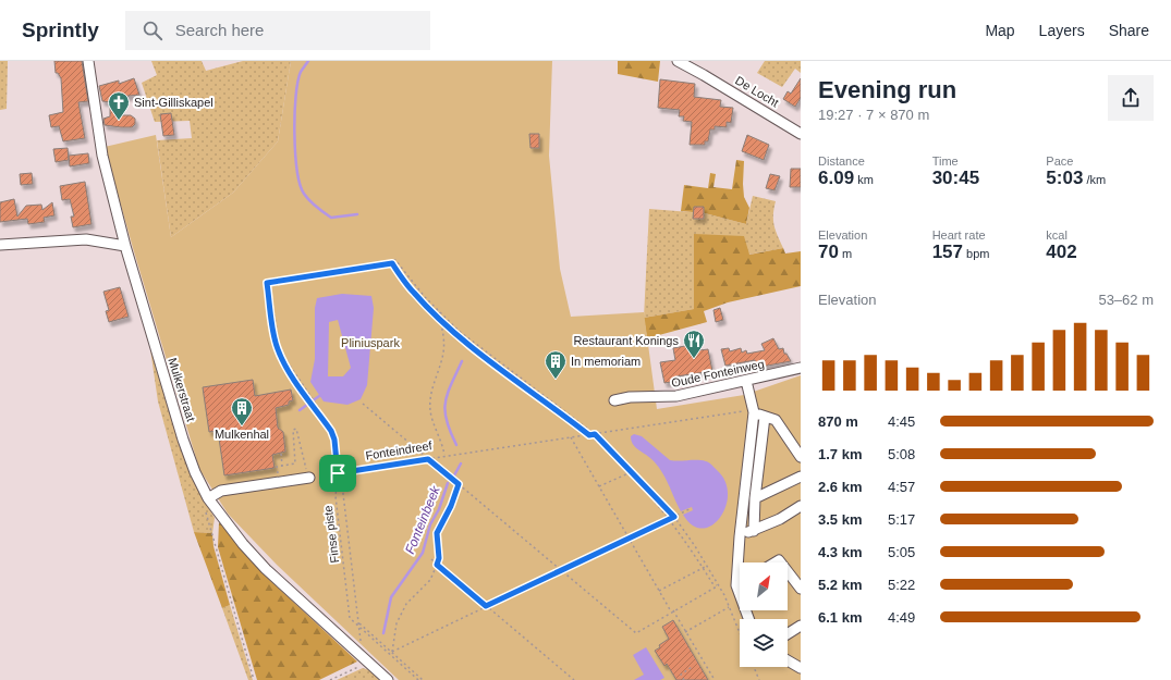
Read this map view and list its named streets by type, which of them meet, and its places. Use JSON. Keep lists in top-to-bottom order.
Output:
{
  "streets": {
    "street": ["De Locht", "Oude Fonteinweg", "Mulkerstraat"],
    "path": ["Fonteindreef", "Finse piste"]
  },
  "crossings": [
    ["Fonteindreef", "Finse piste"]
  ],
  "water": ["Fonteinbeek"],
  "parks": ["Pliniuspark"],
  "places": {
    "church": ["Sint-Gilliskapel"],
    "restaurant": ["Restaurant Konings"],
    "building": ["In memoriam", "Mulkenhal"]
  },
  "north": "top right",
  "page": {
    "header": "Sprintly",
    "search": "Search here",
    "nav": ["Map", "Layers", "Share"],
    "heading": ["Evening run", "19:27 · 7 × 870 m"],
    "stats": [
      ["Distance", "6.09 km"],
      ["Time", "30:45"],
      ["Pace", "5:03 /km"],
      ["Elevation", "70 m"],
      ["Heart rate", "157 bpm"],
      ["kcal", "402"]
    ],
    "chart": ["Elevation", "53–62 m"],
    "list": [
      {
        "name": "870 m",
        "note": "4:45"
      },
      {
        "name": "1.7 km",
        "note": "5:08"
      },
      {
        "name": "2.6 km",
        "note": "4:57"
      },
      {
        "name": "3.5 km",
        "note": "5:17"
      },
      {
        "name": "4.3 km",
        "note": "5:05"
      },
      {
        "name": "5.2 km",
        "note": "5:22"
      },
      {
        "name": "6.1 km",
        "note": "4:49"
      }
    ]
  }
}
